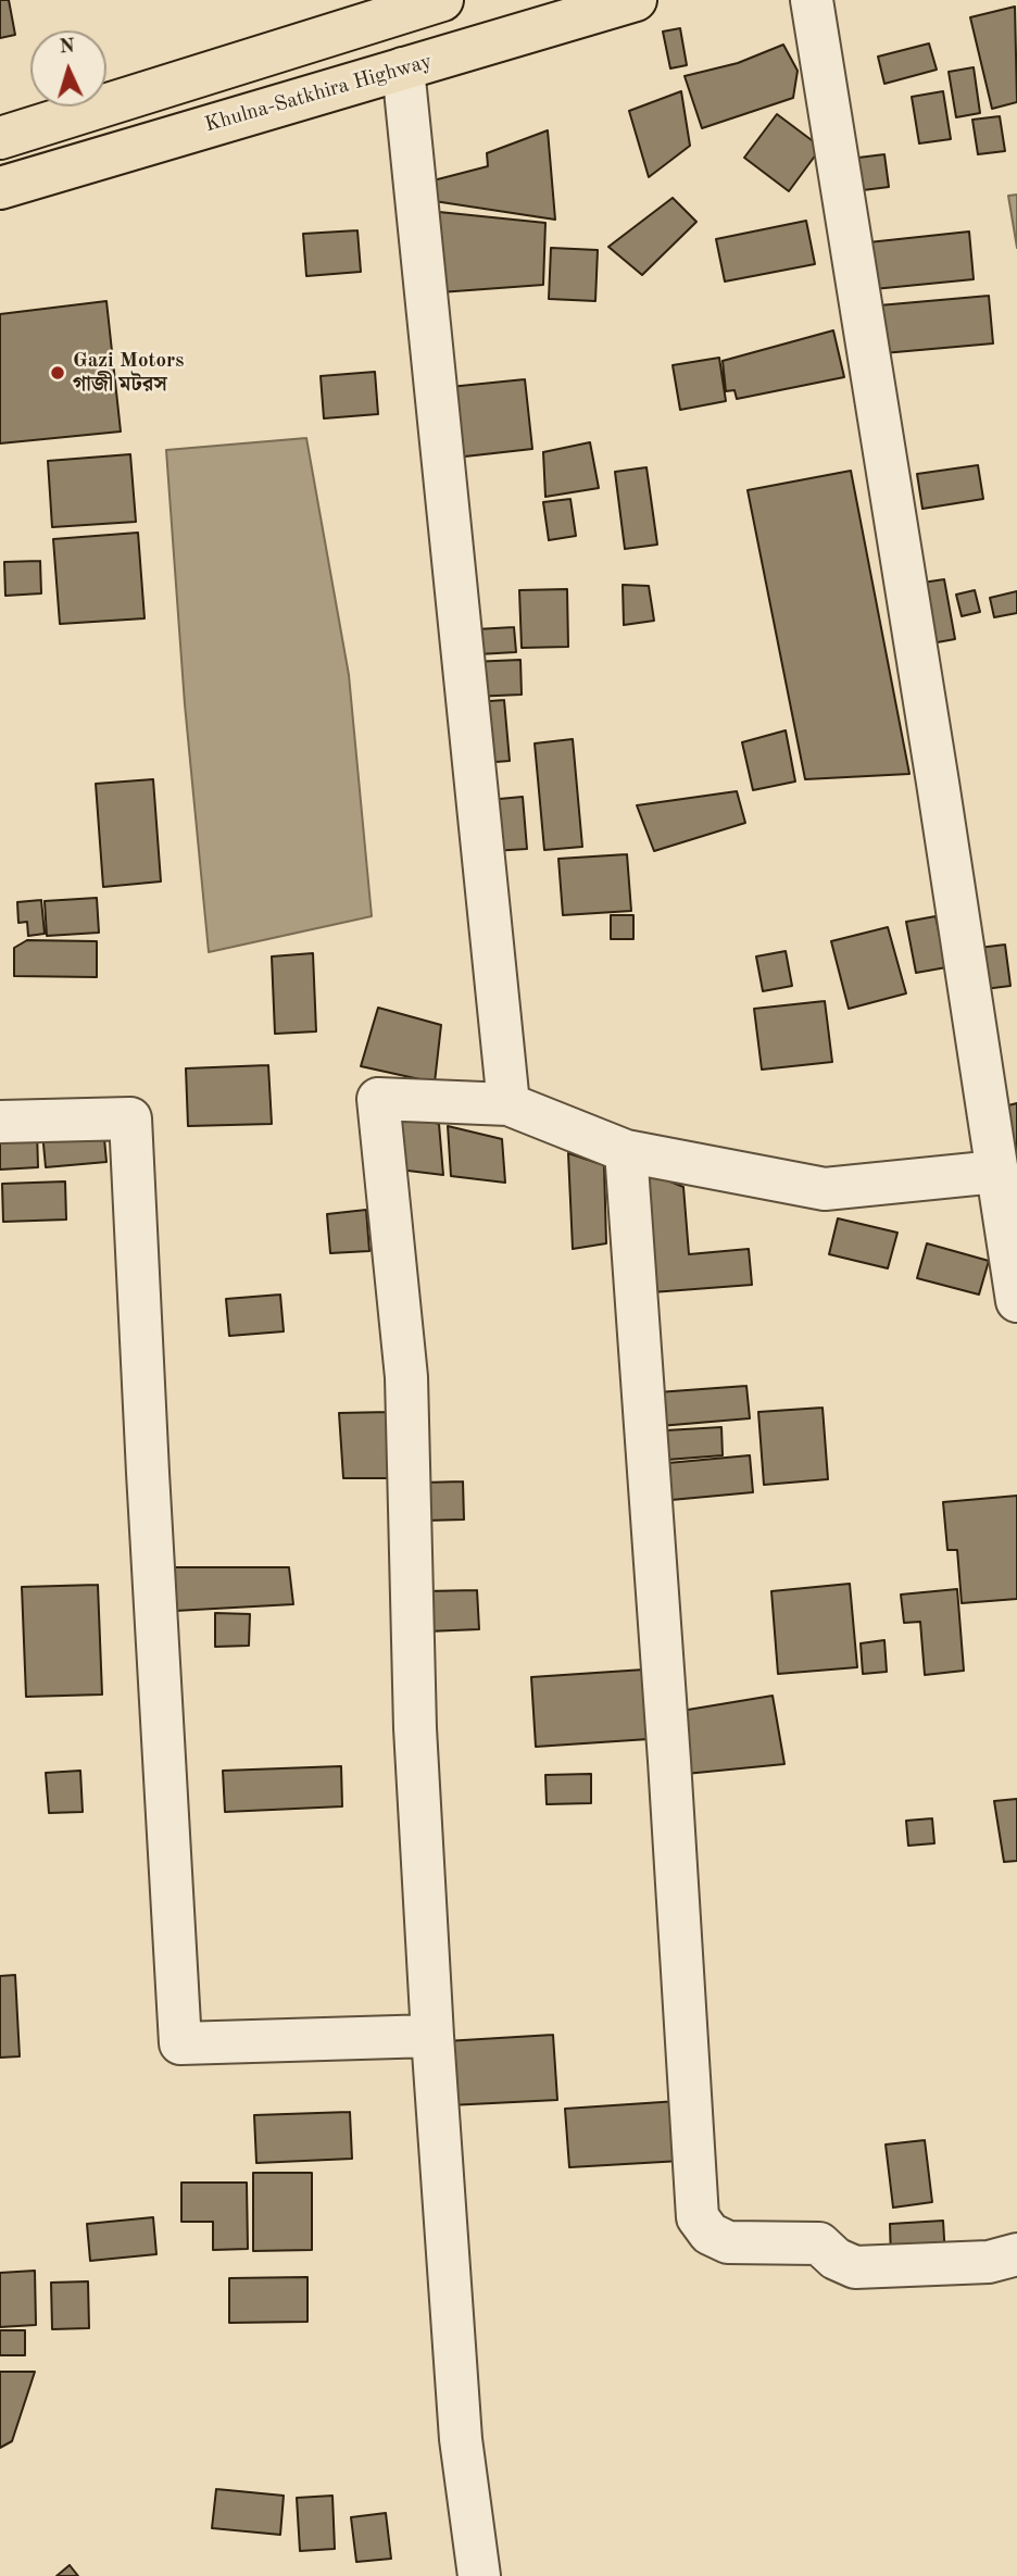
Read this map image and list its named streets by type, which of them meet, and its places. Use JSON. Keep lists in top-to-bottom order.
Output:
{
  "streets": {
    "highway": ["Khulna-Satkhira Highway"]
  },
  "places": ["Gazi Motors গাজী মটরস"],
  "north": "top"
}
